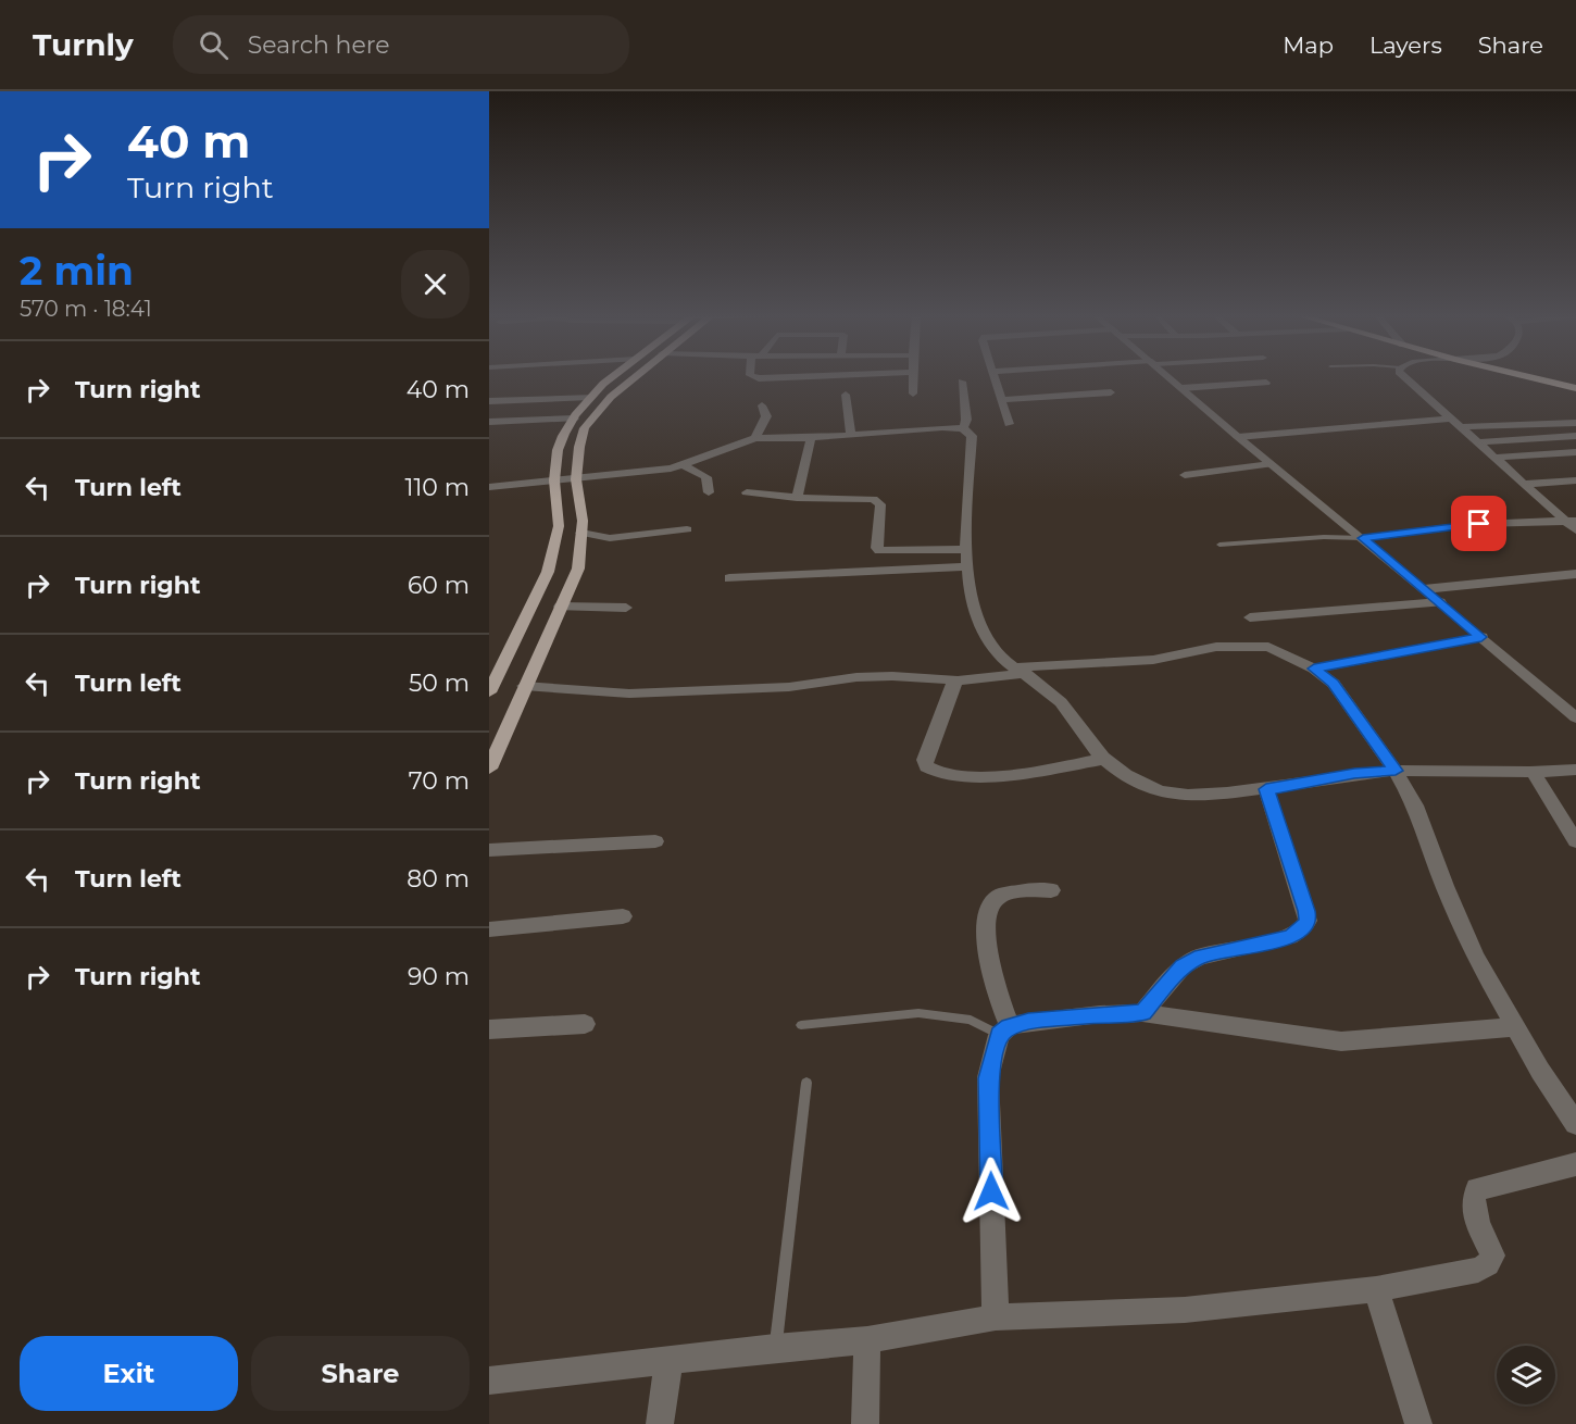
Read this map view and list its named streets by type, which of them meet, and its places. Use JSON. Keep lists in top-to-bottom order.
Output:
{
  "page": {
    "header": "Turnly",
    "search": "Search here",
    "nav": ["Map", "Layers", "Share"],
    "turn": ["40 m", "Turn right"],
    "heading": ["2 min", "570 m · 18:41"],
    "list": [
      {
        "name": "Turn right",
        "value": "40 m"
      },
      {
        "name": "Turn left",
        "value": "110 m"
      },
      {
        "name": "Turn right",
        "value": "60 m"
      },
      {
        "name": "Turn left",
        "value": "50 m"
      },
      {
        "name": "Turn right",
        "value": "70 m"
      },
      {
        "name": "Turn left",
        "value": "80 m"
      },
      {
        "name": "Turn right",
        "value": "90 m"
      }
    ],
    "buttons": ["Exit", "Share"]
  }
}
